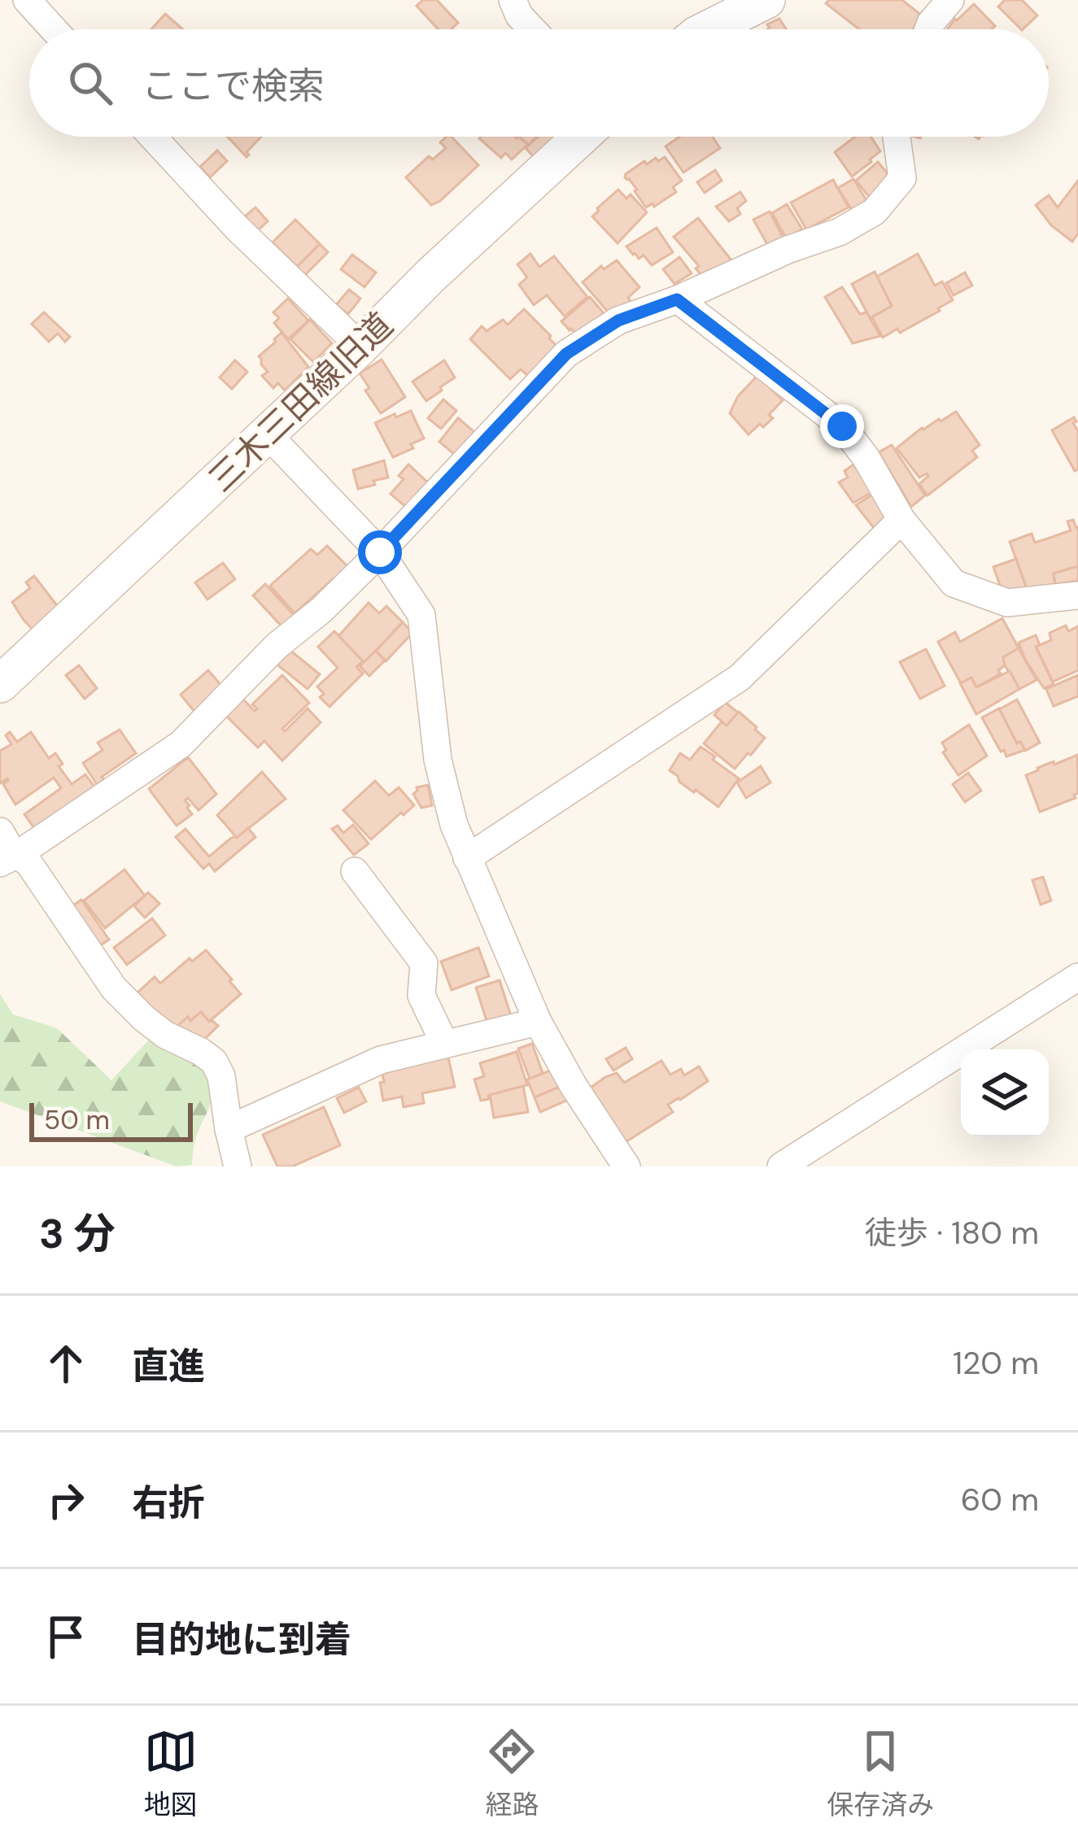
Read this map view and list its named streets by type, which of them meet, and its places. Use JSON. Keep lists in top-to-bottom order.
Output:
{
  "streets": {
    "street": ["三木三田線旧道"]
  },
  "scale_bar": "50 m",
  "page": {
    "search": "ここで検索",
    "scale": "50 m",
    "heading": ["3 分", "徒歩 · 180 m"],
    "list": [
      ["直進", "120 m"],
      ["右折", "60 m"],
      "目的地に到着"
    ],
    "nav": ["地図", "経路", "保存済み"]
  }
}
